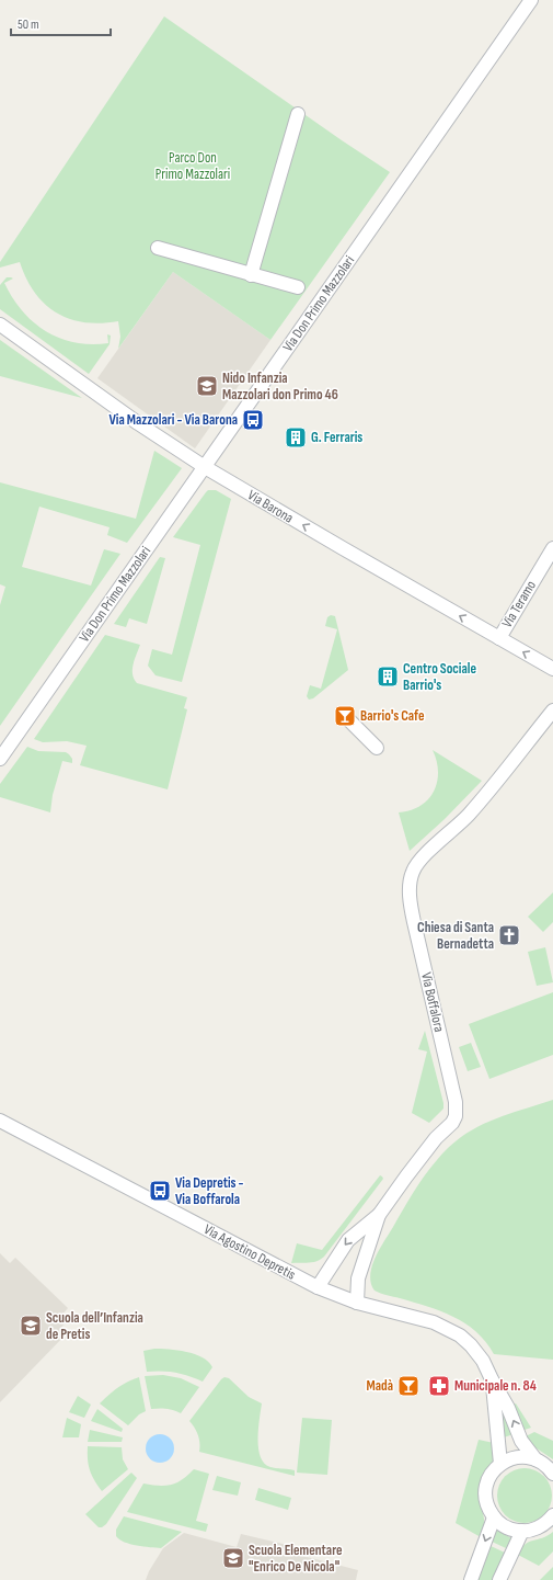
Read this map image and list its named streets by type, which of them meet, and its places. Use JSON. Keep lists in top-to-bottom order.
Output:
{
  "streets": {
    "street": [
      "Via Don Primo Mazzolari",
      "Via Barona",
      "Via Teramo",
      "Via Boffalora",
      "Via Agostino Depretis"
    ]
  },
  "crossings": [
    ["Via Don Primo Mazzolari", "Via Barona"],
    ["Via Barona", "Via Teramo"],
    ["Via Boffalora", "Via Agostino Depretis"]
  ],
  "one_way": ["Via Barona"],
  "parks": ["Parco Don Primo Mazzolari"],
  "places": {
    "school or university": ["Nido Infanzia Mazzolari don Primo 46", "Scuola dell’Infanzia de Pretis", "Scuola Elementare \"Enrico De Nicola\""],
    "bus stop": ["Via Mazzolari - Via Barona", "Via Depretis - Via Boffarola"],
    "building": ["G. Ferraris", "Centro Sociale Barrio's"],
    "bar": ["Barrio's Cafe", "Madà"],
    "church": ["Chiesa di Santa Bernadetta"],
    "pharmacy": ["Municipale n. 84"]
  },
  "scale_bar": "50 m"
}
